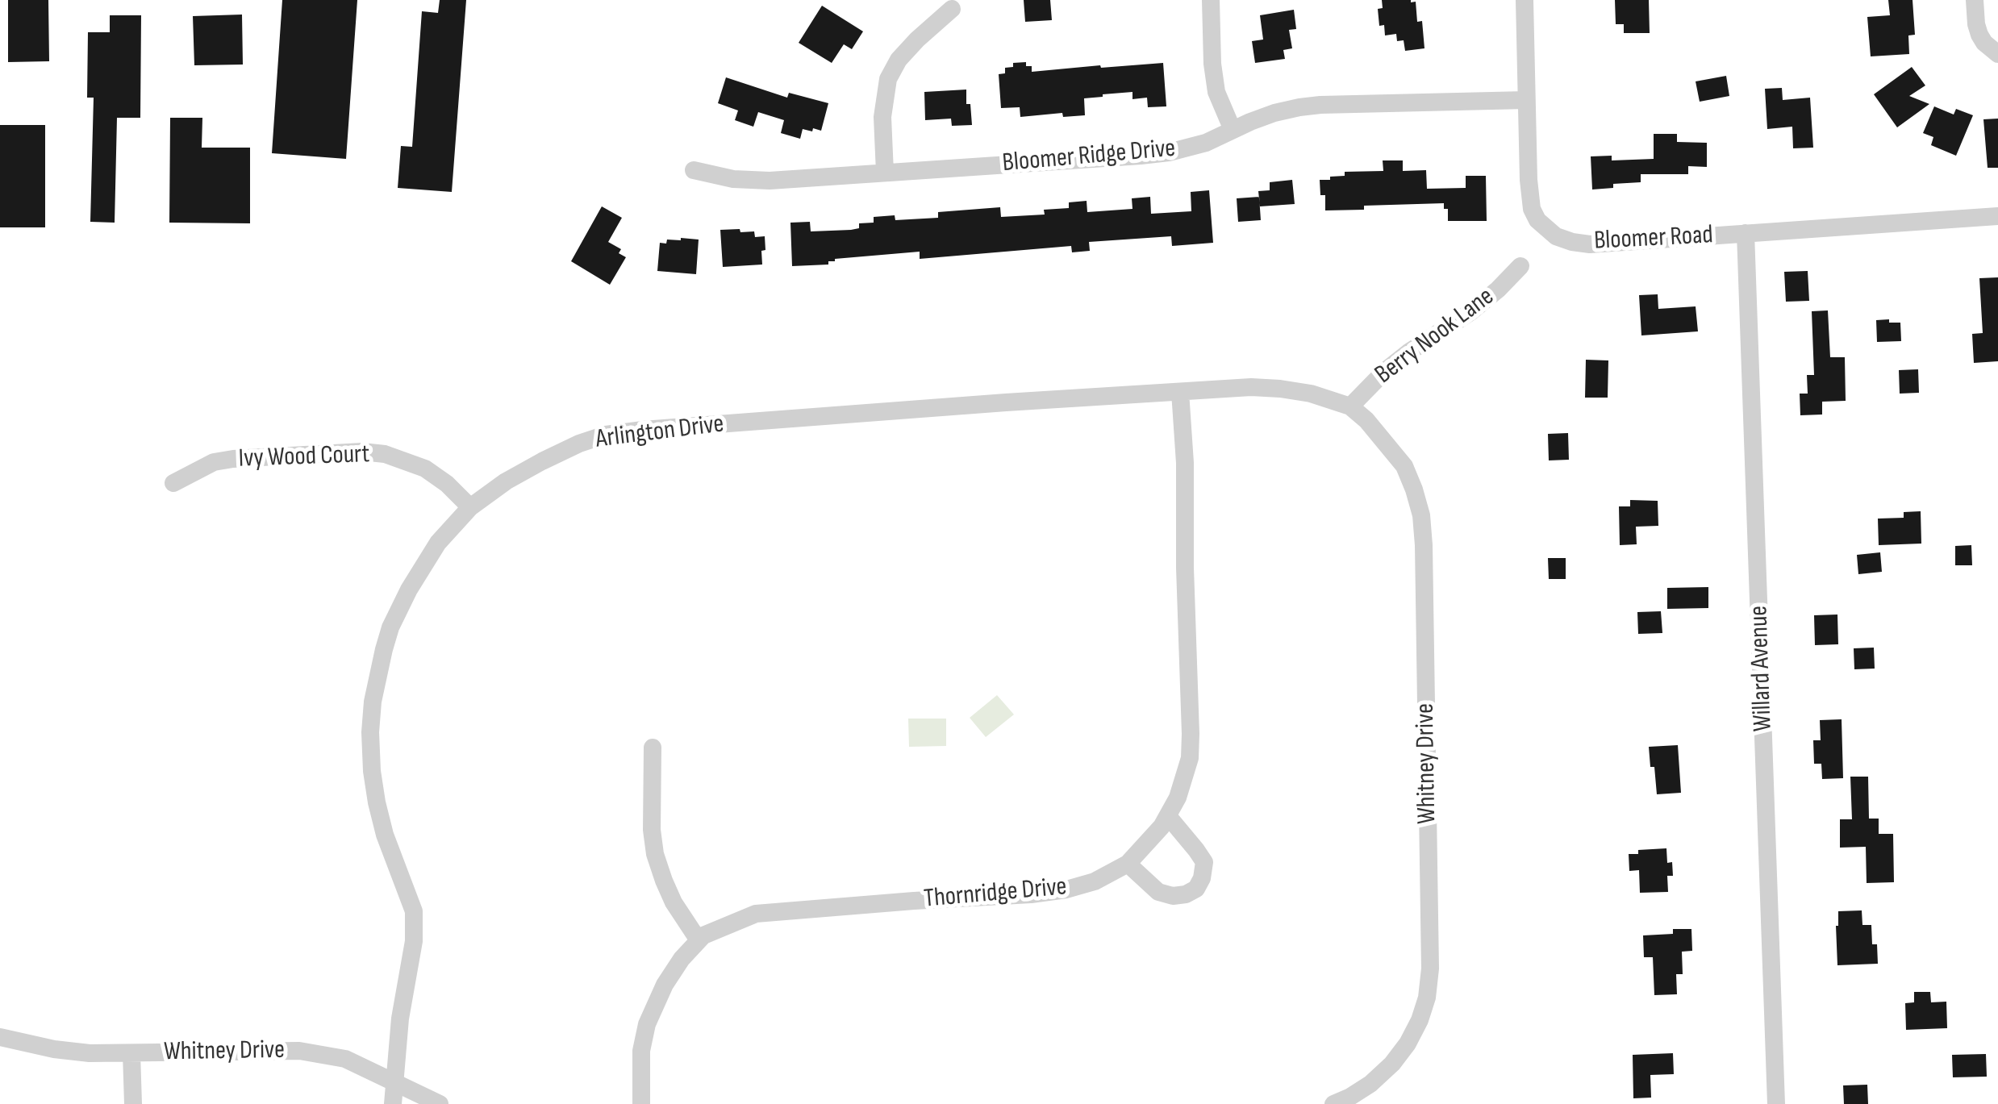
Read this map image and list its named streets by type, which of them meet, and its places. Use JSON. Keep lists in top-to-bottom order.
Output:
{
  "streets": {
    "street": [
      "Bloomer Ridge Drive",
      "Bloomer Road",
      "Berry Nook Lane",
      "Arlington Drive",
      "Ivy Wood Court",
      "Willard Avenue",
      "Whitney Drive",
      "Thornridge Drive"
    ]
  },
  "crossings": [
    ["Bloomer Ridge Drive", "Bloomer Road"],
    ["Bloomer Road", "Willard Avenue"],
    ["Berry Nook Lane", "Arlington Drive"],
    ["Berry Nook Lane", "Whitney Drive"],
    ["Arlington Drive", "Ivy Wood Court"],
    ["Arlington Drive", "Whitney Drive"],
    ["Arlington Drive", "Thornridge Drive"]
  ]
}
